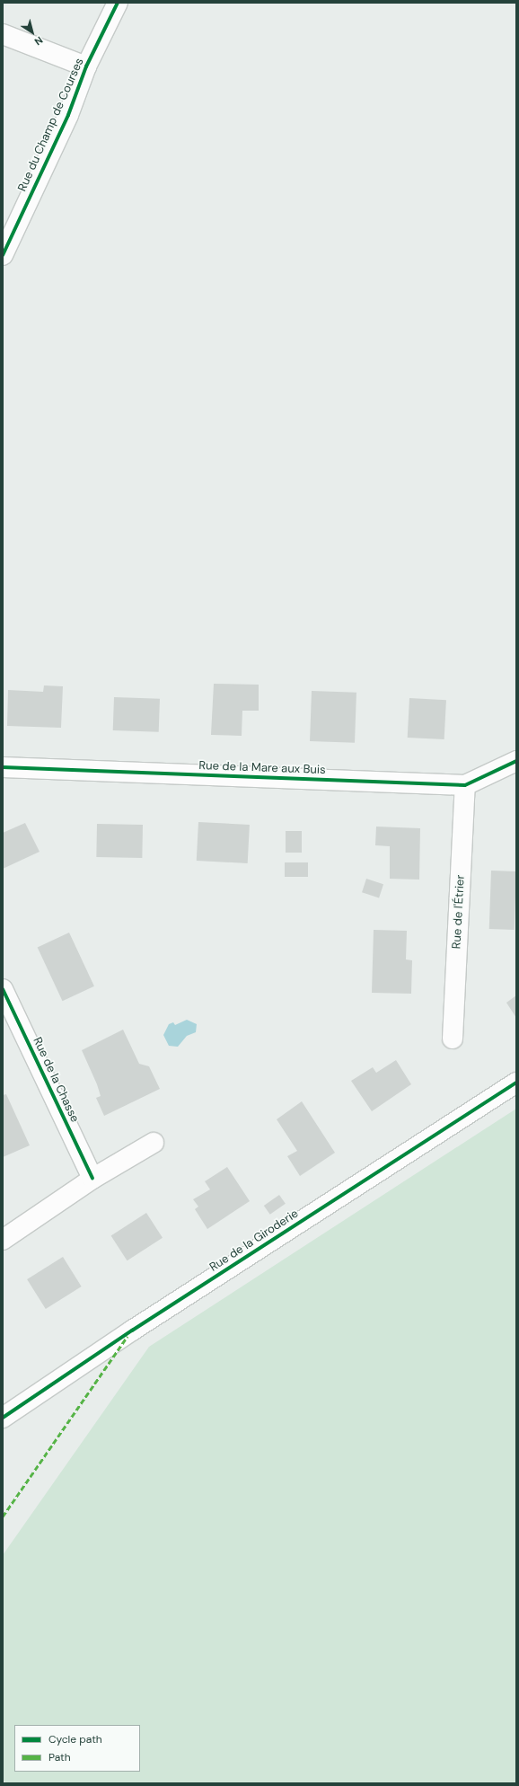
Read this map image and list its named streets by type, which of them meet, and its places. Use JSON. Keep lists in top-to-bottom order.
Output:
{
  "streets": {
    "street": [
      "Rue du Champ de Courses",
      "Rue de la Mare aux Buis",
      "Rue de l'Étrier",
      "Rue de la Chasse",
      "Rue de la Giroderie"
    ]
  },
  "crossings": [
    ["Rue de la Mare aux Buis", "Rue de l'Étrier"]
  ],
  "legend": ["Cycle path", "Path"],
  "north": "bottom right"
}
